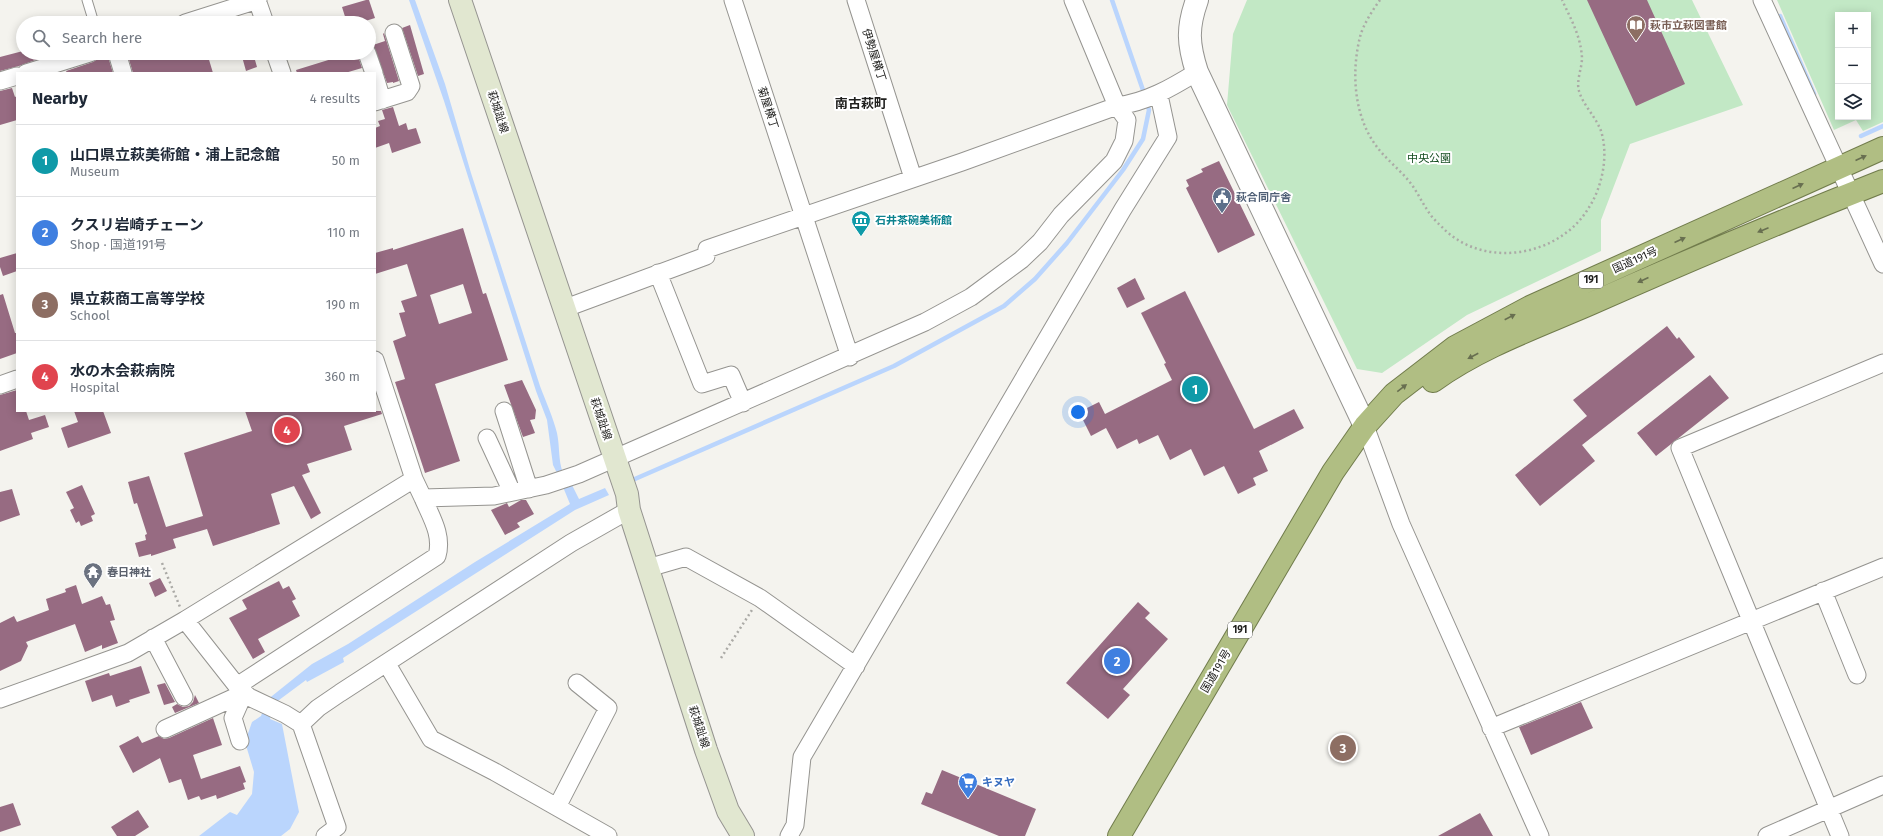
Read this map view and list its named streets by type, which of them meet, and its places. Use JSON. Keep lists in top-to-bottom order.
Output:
{
  "streets": {
    "highway": ["国道191号", "191"],
    "main road": ["萩城趾線"],
    "street": ["伊勢屋横丁", "菊屋横丁"]
  },
  "districts": ["南古萩町"],
  "parks": ["中央公園"],
  "places": {
    "library": ["萩市立萩図書館"],
    "public building": ["萩合同庁舎"],
    "museum": ["石井茶碗美術館"],
    "temple": ["春日神社"],
    "supermarket": ["キヌヤ"]
  },
  "page": {
    "map_buttons": ["+", "−"],
    "search": "Search here",
    "heading": ["Nearby", "4 results"],
    "list": [
      {
        "mark": "1",
        "name": "山口県立萩美術館・浦上記念館",
        "note": "Museum",
        "value": "50 m"
      },
      {
        "mark": "2",
        "name": "クスリ岩崎チェーン",
        "note": "Shop · 国道191号",
        "value": "110 m"
      },
      {
        "mark": "3",
        "name": "県立萩商工高等学校",
        "note": "School",
        "value": "190 m"
      },
      {
        "mark": "4",
        "name": "水の木会萩病院",
        "note": "Hospital",
        "value": "360 m"
      }
    ],
    "pins": [
      "1",
      "4",
      "2",
      "3"
    ]
  }
}
